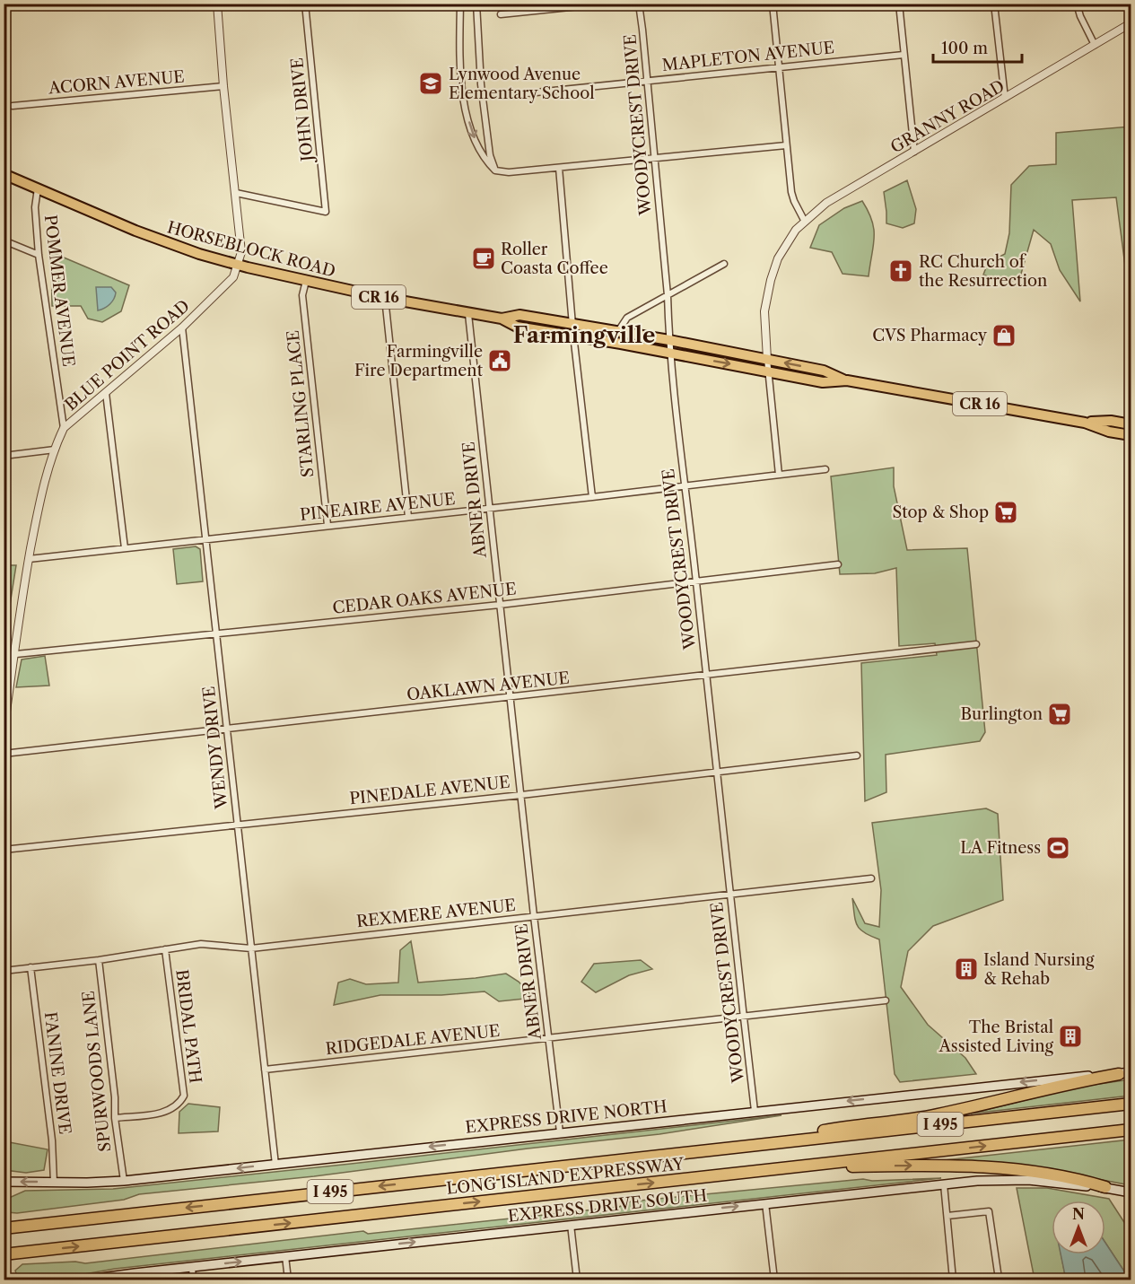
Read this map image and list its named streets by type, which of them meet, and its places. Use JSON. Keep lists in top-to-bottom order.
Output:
{
  "streets": {
    "highway": ["I 495", "LONG ISLAND EXPRESSWAY"],
    "main road": [
      "HORSEBLOCK ROAD",
      "CR 16",
      "EXPRESS DRIVE NORTH",
      "EXPRESS DRIVE SOUTH"
    ],
    "street": [
      "MAPLETON AVENUE",
      "ACORN AVENUE",
      "JOHN DRIVE",
      "GRANNY ROAD",
      "WOODYCREST DRIVE",
      "POMMER AVENUE",
      "BLUE POINT ROAD",
      "STARLING PLACE",
      "ABNER DRIVE",
      "PINEAIRE AVENUE",
      "CEDAR OAKS AVENUE",
      "OAKLAWN AVENUE",
      "WENDY DRIVE",
      "PINEDALE AVENUE",
      "REXMERE AVENUE",
      "BRIDAL PATH",
      "RIDGEDALE AVENUE",
      "SPURWOODS LANE",
      "FANINE DRIVE"
    ]
  },
  "crossings": [
    ["MAPLETON AVENUE", "WOODYCREST DRIVE"],
    ["ACORN AVENUE", "BLUE POINT ROAD"],
    ["JOHN DRIVE", "BLUE POINT ROAD"],
    ["GRANNY ROAD", "HORSEBLOCK ROAD"],
    ["WOODYCREST DRIVE", "HORSEBLOCK ROAD"],
    ["WOODYCREST DRIVE", "PINEAIRE AVENUE"],
    ["WOODYCREST DRIVE", "CEDAR OAKS AVENUE"],
    ["WOODYCREST DRIVE", "OAKLAWN AVENUE"],
    ["WOODYCREST DRIVE", "PINEDALE AVENUE"],
    ["WOODYCREST DRIVE", "REXMERE AVENUE"],
    ["WOODYCREST DRIVE", "RIDGEDALE AVENUE"],
    ["WOODYCREST DRIVE", "EXPRESS DRIVE NORTH"],
    ["HORSEBLOCK ROAD", "POMMER AVENUE"],
    ["HORSEBLOCK ROAD", "BLUE POINT ROAD"],
    ["HORSEBLOCK ROAD", "STARLING PLACE"],
    ["HORSEBLOCK ROAD", "ABNER DRIVE"],
    ["POMMER AVENUE", "BLUE POINT ROAD"],
    ["BLUE POINT ROAD", "PINEAIRE AVENUE"],
    ["BLUE POINT ROAD", "CEDAR OAKS AVENUE"],
    ["BLUE POINT ROAD", "WENDY DRIVE"],
    ["STARLING PLACE", "PINEAIRE AVENUE"],
    ["ABNER DRIVE", "PINEAIRE AVENUE"],
    ["ABNER DRIVE", "CEDAR OAKS AVENUE"],
    ["ABNER DRIVE", "OAKLAWN AVENUE"],
    ["ABNER DRIVE", "PINEDALE AVENUE"],
    ["ABNER DRIVE", "REXMERE AVENUE"],
    ["ABNER DRIVE", "RIDGEDALE AVENUE"],
    ["ABNER DRIVE", "EXPRESS DRIVE NORTH"],
    ["PINEAIRE AVENUE", "WENDY DRIVE"],
    ["CEDAR OAKS AVENUE", "WENDY DRIVE"],
    ["OAKLAWN AVENUE", "WENDY DRIVE"],
    ["WENDY DRIVE", "PINEDALE AVENUE"],
    ["WENDY DRIVE", "REXMERE AVENUE"],
    ["WENDY DRIVE", "RIDGEDALE AVENUE"],
    ["WENDY DRIVE", "EXPRESS DRIVE NORTH"],
    ["REXMERE AVENUE", "BRIDAL PATH"],
    ["REXMERE AVENUE", "SPURWOODS LANE"],
    ["REXMERE AVENUE", "FANINE DRIVE"],
    ["BRIDAL PATH", "SPURWOODS LANE"],
    ["SPURWOODS LANE", "EXPRESS DRIVE NORTH"],
    ["FANINE DRIVE", "EXPRESS DRIVE NORTH"]
  ],
  "one_way": ["EXPRESS DRIVE NORTH", "EXPRESS DRIVE SOUTH"],
  "districts": ["Farmingville"],
  "places": {
    "school or university": ["Lynwood Avenue Elementary School"],
    "cafe": ["Roller Coasta Coffee"],
    "church": ["RC Church of the Resurrection"],
    "shop": ["CVS Pharmacy"],
    "public building": ["Farmingville Fire Department"],
    "supermarket": ["Stop & Shop", "Burlington"],
    "sports": ["LA Fitness"],
    "building": ["Island Nursing & Rehab", "The Bristal Assisted Living"]
  },
  "scale_bar": "100 m",
  "north": "top"
}
